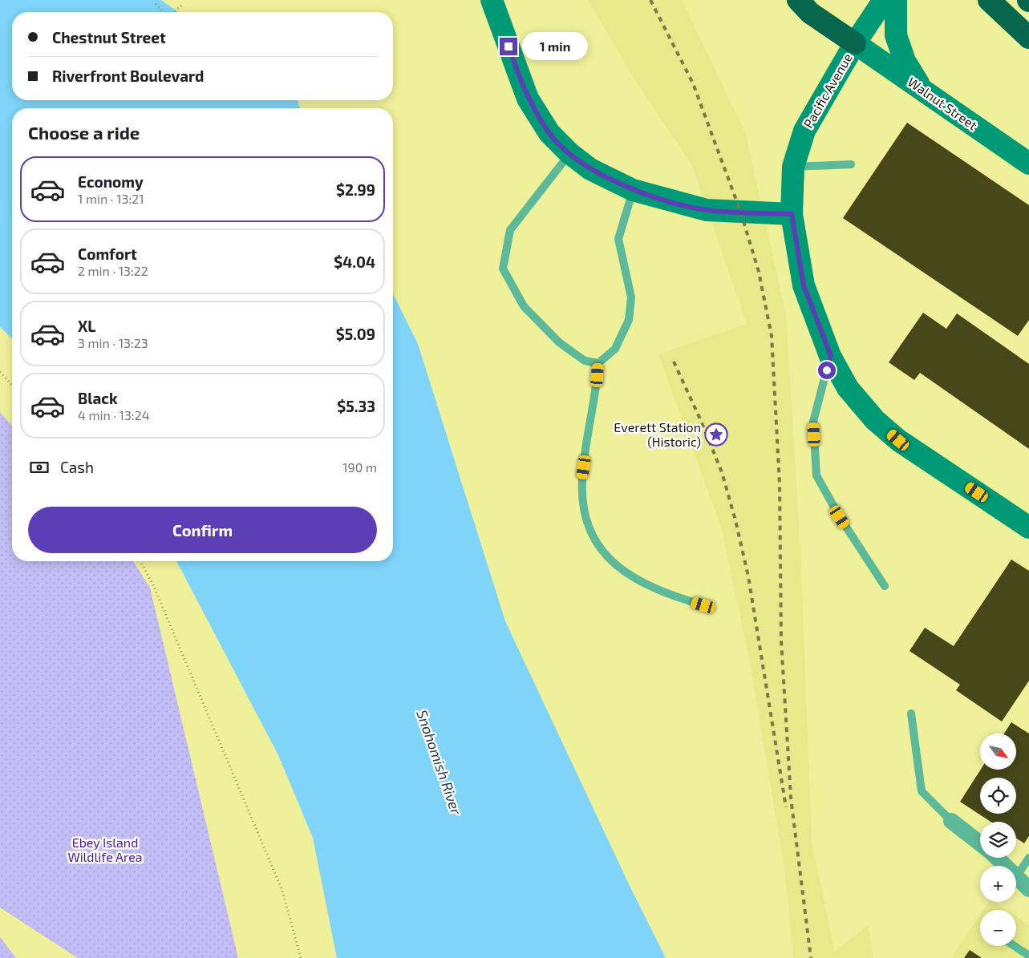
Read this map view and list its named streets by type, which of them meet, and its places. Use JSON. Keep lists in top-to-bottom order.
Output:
{
  "streets": {
    "street": ["Pacific Avenue", "Walnut Street"]
  },
  "crossings": [
    ["Pacific Avenue", "Walnut Street"]
  ],
  "water": ["Snohomish River"],
  "parks": ["Ebey Island Wildlife Area"],
  "places": {
    "place": ["Everett Station (Historic)"]
  },
  "north": "bottom right",
  "page": {
    "banner": ["Chestnut Street", "Riverfront Boulevard"],
    "bubble": "1 min",
    "heading": "Choose a ride",
    "list": [
      {
        "name": "Economy",
        "note": "1 min · 13:21",
        "value": "$2.99"
      },
      {
        "name": "Comfort",
        "note": "2 min · 13:22",
        "value": "$4.04"
      },
      {
        "name": "XL",
        "note": "3 min · 13:23",
        "value": "$5.09"
      },
      {
        "name": "Black",
        "note": "4 min · 13:24",
        "value": "$5.33"
      }
    ],
    "pay": ["Cash", "190 m"],
    "buttons": "Confirm",
    "map_buttons": ["+", "−"]
  }
}
